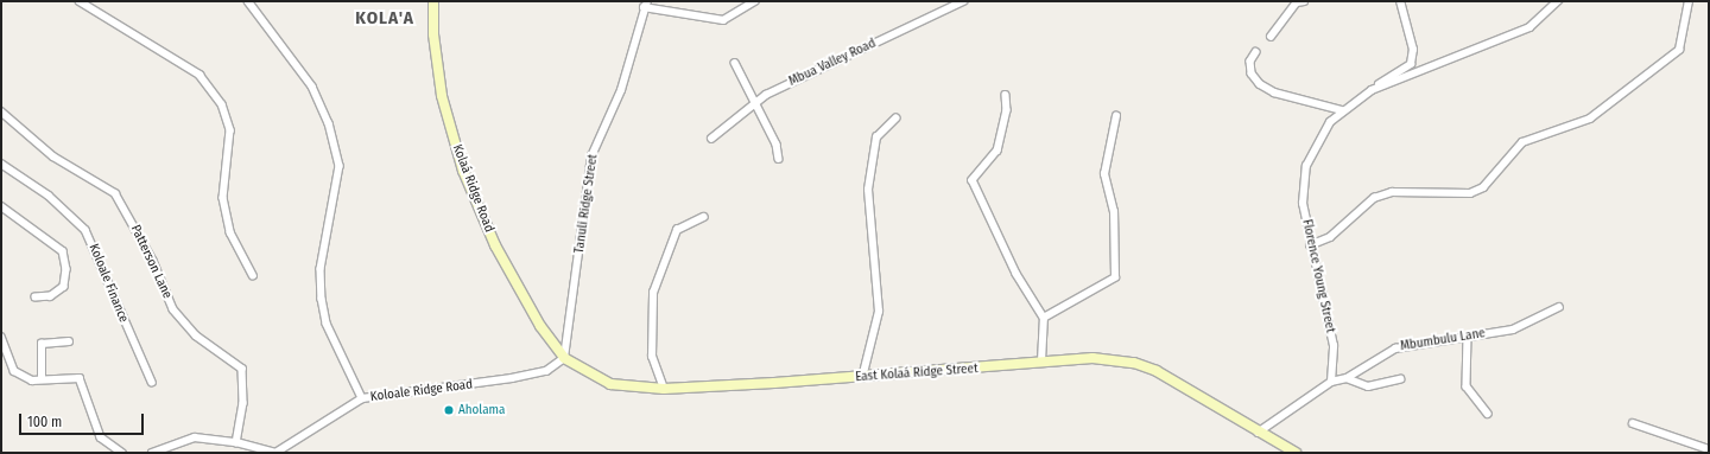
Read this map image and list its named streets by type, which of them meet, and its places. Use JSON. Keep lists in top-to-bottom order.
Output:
{
  "streets": {
    "street": [
      "Mbua Valley Road",
      "Kolaá Ridge Road",
      "Tanuli Ridge Street",
      "Patterson Lane",
      "Florence Young Street",
      "Koloale Finance",
      "Mbumbulu Lane",
      "East Kolaá Ridge Street",
      "Koloale Ridge Road"
    ]
  },
  "crossings": [
    ["Kolaá Ridge Road", "Tanuli Ridge Street"],
    ["Kolaá Ridge Road", "East Kolaá Ridge Street"],
    ["Kolaá Ridge Road", "Koloale Ridge Road"],
    ["Tanuli Ridge Street", "East Kolaá Ridge Street"],
    ["Tanuli Ridge Street", "Koloale Ridge Road"],
    ["Patterson Lane", "Koloale Ridge Road"],
    ["Florence Young Street", "Mbumbulu Lane"],
    ["East Kolaá Ridge Street", "Koloale Ridge Road"]
  ],
  "districts": ["KOLA'A"],
  "places": ["Aholama"],
  "scale_bar": "100 m"
}
